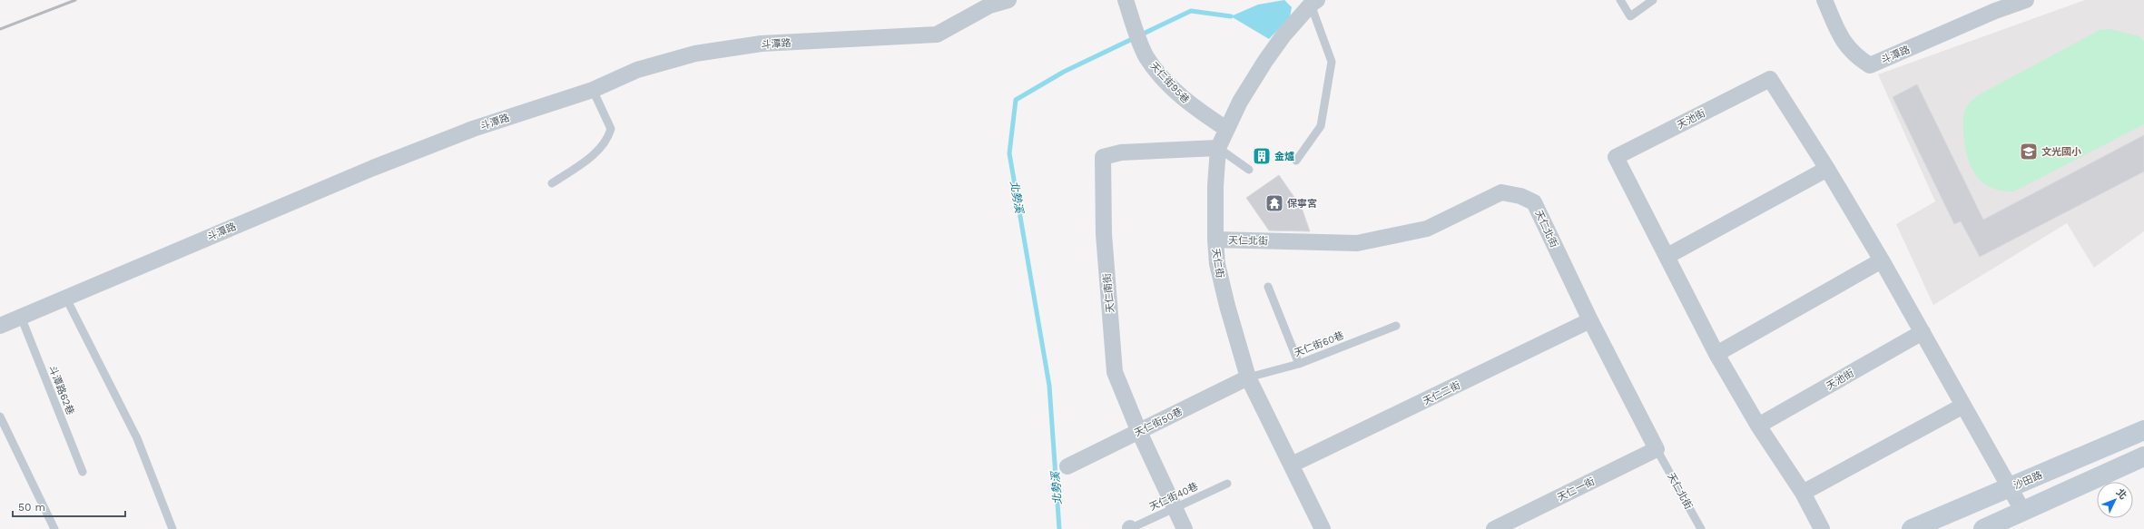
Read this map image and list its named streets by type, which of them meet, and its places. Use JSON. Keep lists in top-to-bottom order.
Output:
{
  "streets": {
    "street": [
      "斗潭路",
      "天仁街95巷",
      "天池街",
      "天仁北街",
      "天仁街",
      "天仁南街",
      "天仁二街",
      "天仁街50巷",
      "沙田路",
      "天仁一街"
    ],
    "lane": ["天仁街60巷", "斗潭路62巷", "天仁街40巷"]
  },
  "crossings": [
    ["斗潭路", "斗潭路62巷"],
    ["天仁街95巷", "天仁街"],
    ["天池街", "沙田路"],
    ["天仁北街", "天仁街"],
    ["天仁北街", "天仁二街"],
    ["天仁北街", "天仁一街"],
    ["天仁街", "天仁南街"],
    ["天仁街", "天仁街60巷"],
    ["天仁街", "天仁二街"],
    ["天仁街", "天仁街50巷"],
    ["天仁南街", "天仁街50巷"],
    ["天仁南街", "天仁街40巷"],
    ["天仁街60巷", "天仁街50巷"]
  ],
  "water": ["北勢溪"],
  "places": {
    "school or university": ["文光國小"],
    "building": ["金爐"],
    "temple": ["保寧宮"]
  },
  "scale_bar": "50 m",
  "north": "top right"
}
